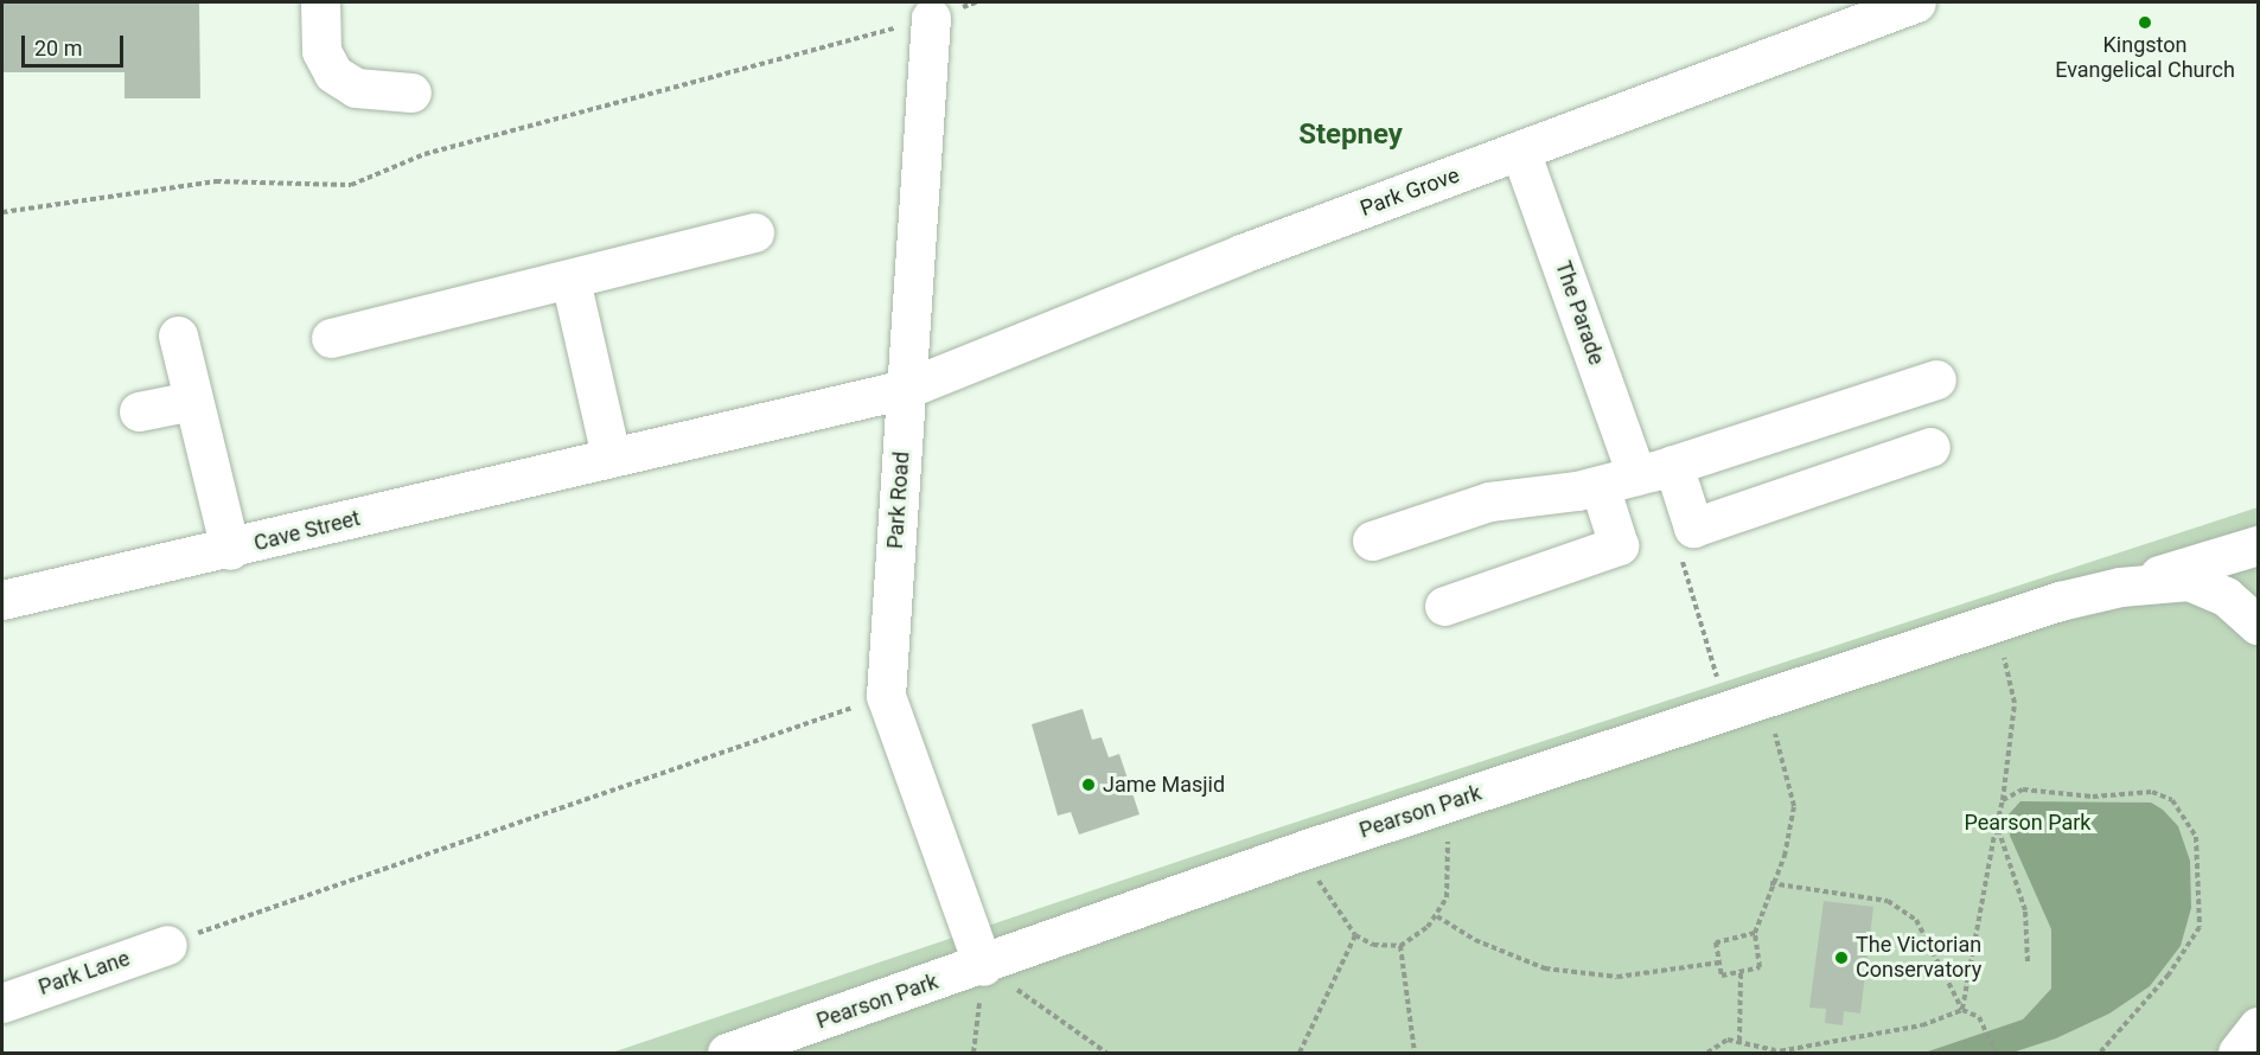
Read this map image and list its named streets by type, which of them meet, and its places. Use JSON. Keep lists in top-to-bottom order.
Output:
{
  "streets": {
    "street": [
      "Park Grove",
      "The Parade",
      "Park Road",
      "Cave Street",
      "Pearson Park",
      "Park Lane"
    ]
  },
  "crossings": [
    ["Park Grove", "The Parade"],
    ["Park Grove", "Park Road"],
    ["Park Grove", "Cave Street"],
    ["Park Road", "Cave Street"],
    ["Park Road", "Pearson Park"]
  ],
  "districts": ["Stepney"],
  "parks": ["Pearson Park"],
  "places": ["Kingston Evangelical Church", "Jame Masjid", "The Victorian Conservatory"],
  "scale_bar": "20 m"
}
